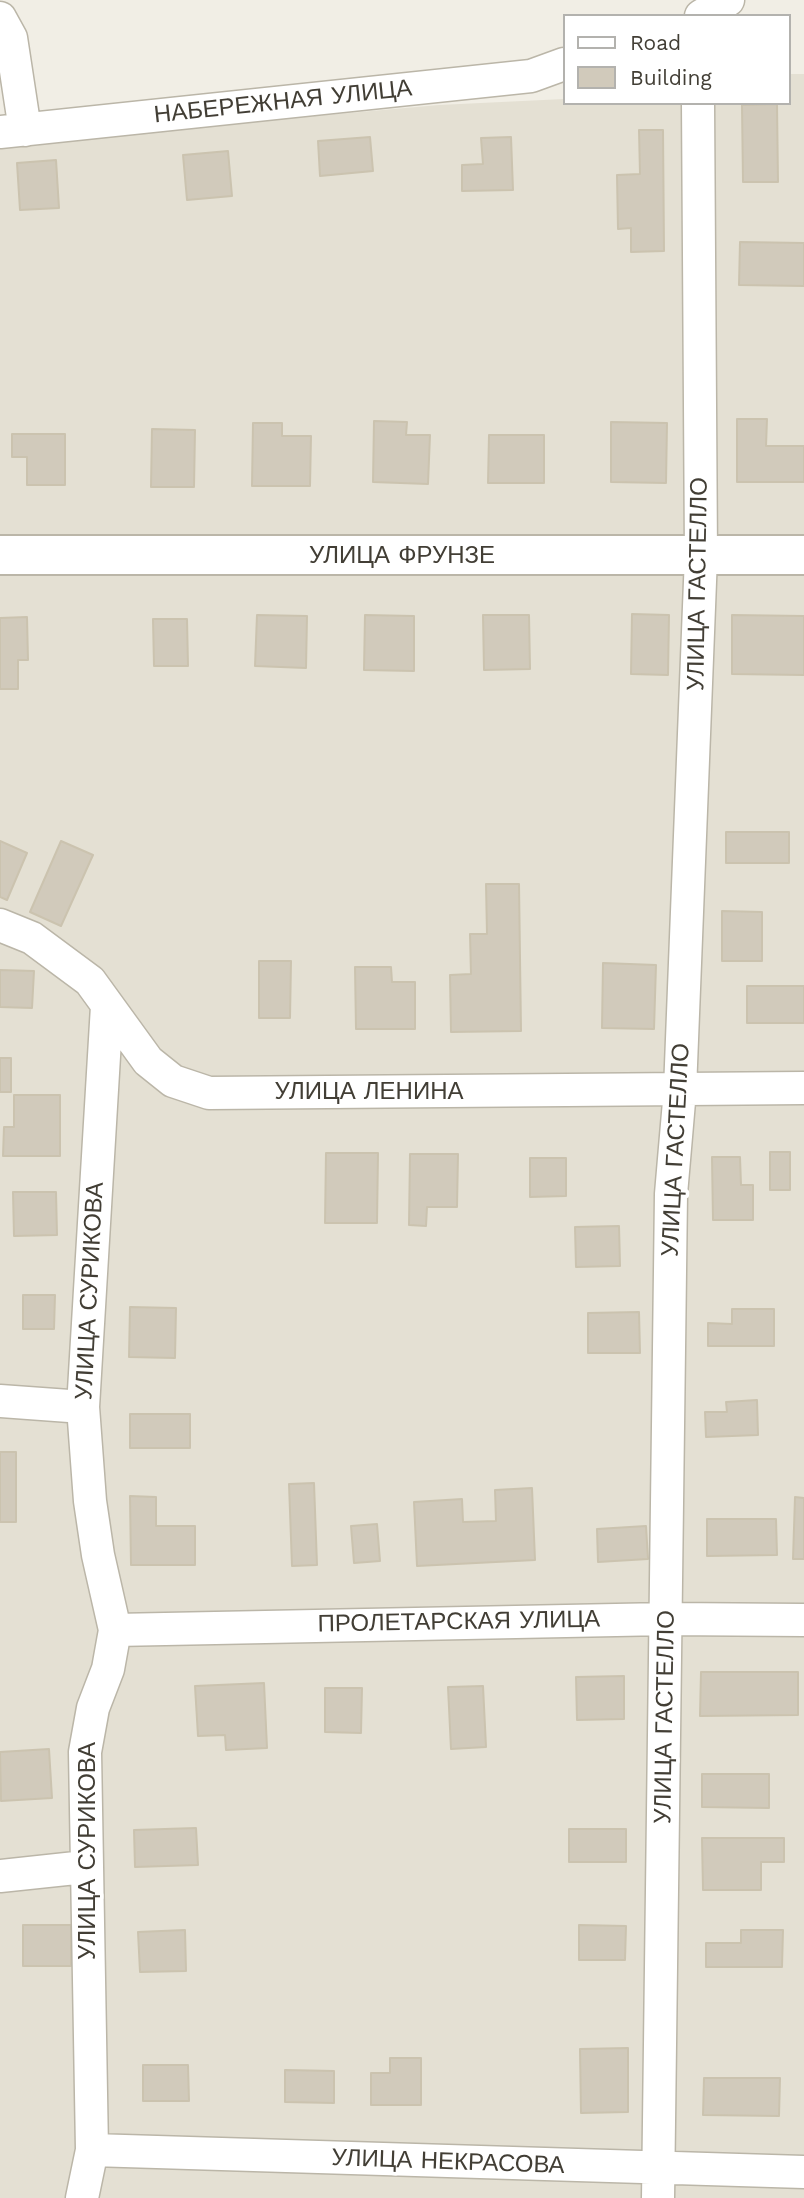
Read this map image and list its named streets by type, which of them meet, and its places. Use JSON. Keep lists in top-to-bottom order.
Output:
{
  "streets": {
    "street": [
      "НАБЕРЕЖНАЯ УЛИЦА",
      "УЛИЦА ФРУНЗЕ",
      "УЛИЦА ГАСТЕЛЛО",
      "УЛИЦА ЛЕНИНА",
      "УЛИЦА СУРИКОВА",
      "ПРОЛЕТАРСКАЯ УЛИЦА",
      "УЛИЦА НЕКРАСОВА"
    ]
  },
  "crossings": [
    ["УЛИЦА ФРУНЗЕ", "УЛИЦА ГАСТЕЛЛО"],
    ["УЛИЦА ГАСТЕЛЛО", "УЛИЦА ЛЕНИНА"],
    ["УЛИЦА ГАСТЕЛЛО", "ПРОЛЕТАРСКАЯ УЛИЦА"],
    ["УЛИЦА ГАСТЕЛЛО", "УЛИЦА НЕКРАСОВА"],
    ["УЛИЦА ЛЕНИНА", "УЛИЦА СУРИКОВА"],
    ["УЛИЦА СУРИКОВА", "ПРОЛЕТАРСКАЯ УЛИЦА"],
    ["УЛИЦА СУРИКОВА", "УЛИЦА НЕКРАСОВА"]
  ],
  "legend": ["Road", "Building"]
}
